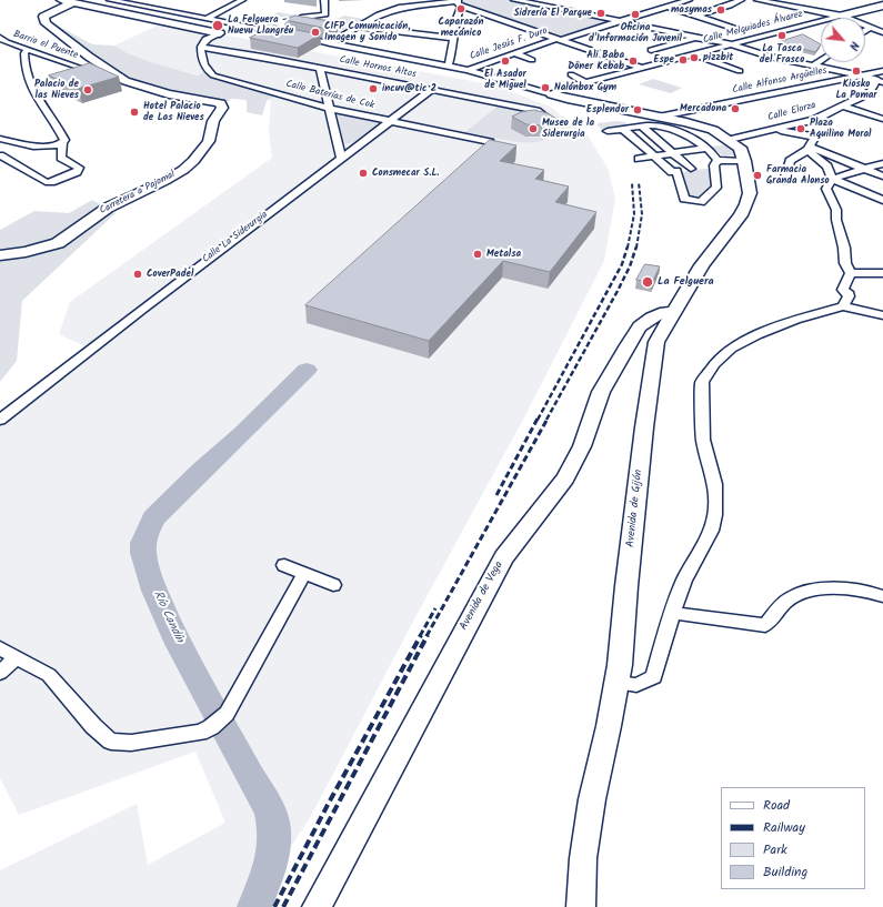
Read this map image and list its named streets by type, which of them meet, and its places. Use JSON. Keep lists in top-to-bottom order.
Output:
{
  "streets": {
    "street": [
      "Calle Melquiades Álvarez",
      "Calle Jesús F. Duro",
      "Barrio el Puente",
      "Calle Hornos Altos",
      "Calle Alfonso Argüelles",
      "Calle Baterías de Cok",
      "Calle Elorza",
      "Carretera a Pajomal",
      "Calle La Siderurgia",
      "Avenida de Gijón",
      "Avenida de Vega"
    ]
  },
  "crossings": [
    ["Barrio el Puente", "Carretera a Pajomal"],
    ["Calle Hornos Altos", "Calle Baterías de Cok"],
    ["Calle Hornos Altos", "Calle La Siderurgia"],
    ["Calle Baterías de Cok", "Calle La Siderurgia"],
    ["Calle Elorza", "Avenida de Gijón"],
    ["Avenida de Gijón", "Avenida de Vega"]
  ],
  "water": ["Río Candín"],
  "places": [
    "Caparazón mecánico",
    "masymas",
    "Sidrería El Parque",
    "Oficina d'Información Juvenil",
    "La Felguera - Nuevu Llangréu",
    "CIFP Comunicación, Imagen y Sonido",
    "La Tasca del Frasco",
    "pizzbit",
    "Espe",
    "El Asador de Miguel",
    "Ali Baba Döner Kebab",
    "Kiosko La Pomar",
    "Nalónbox Gym",
    "incuv@tic 2",
    "Palacio de las Nieves",
    "Mercadona",
    "Esplendor",
    "Hotel Palacio de Las Nieves",
    "Museo de la Siderurgia",
    "Plaza Aquilino Moral",
    "Consmecar S.L.",
    "Farmacia Granda Alonso",
    "Metalsa",
    "CoverPadel",
    "La Felguera"
  ],
  "legend": [
    "Road",
    "Railway",
    "Park",
    "Building"
  ],
  "north": "bottom right"
}
